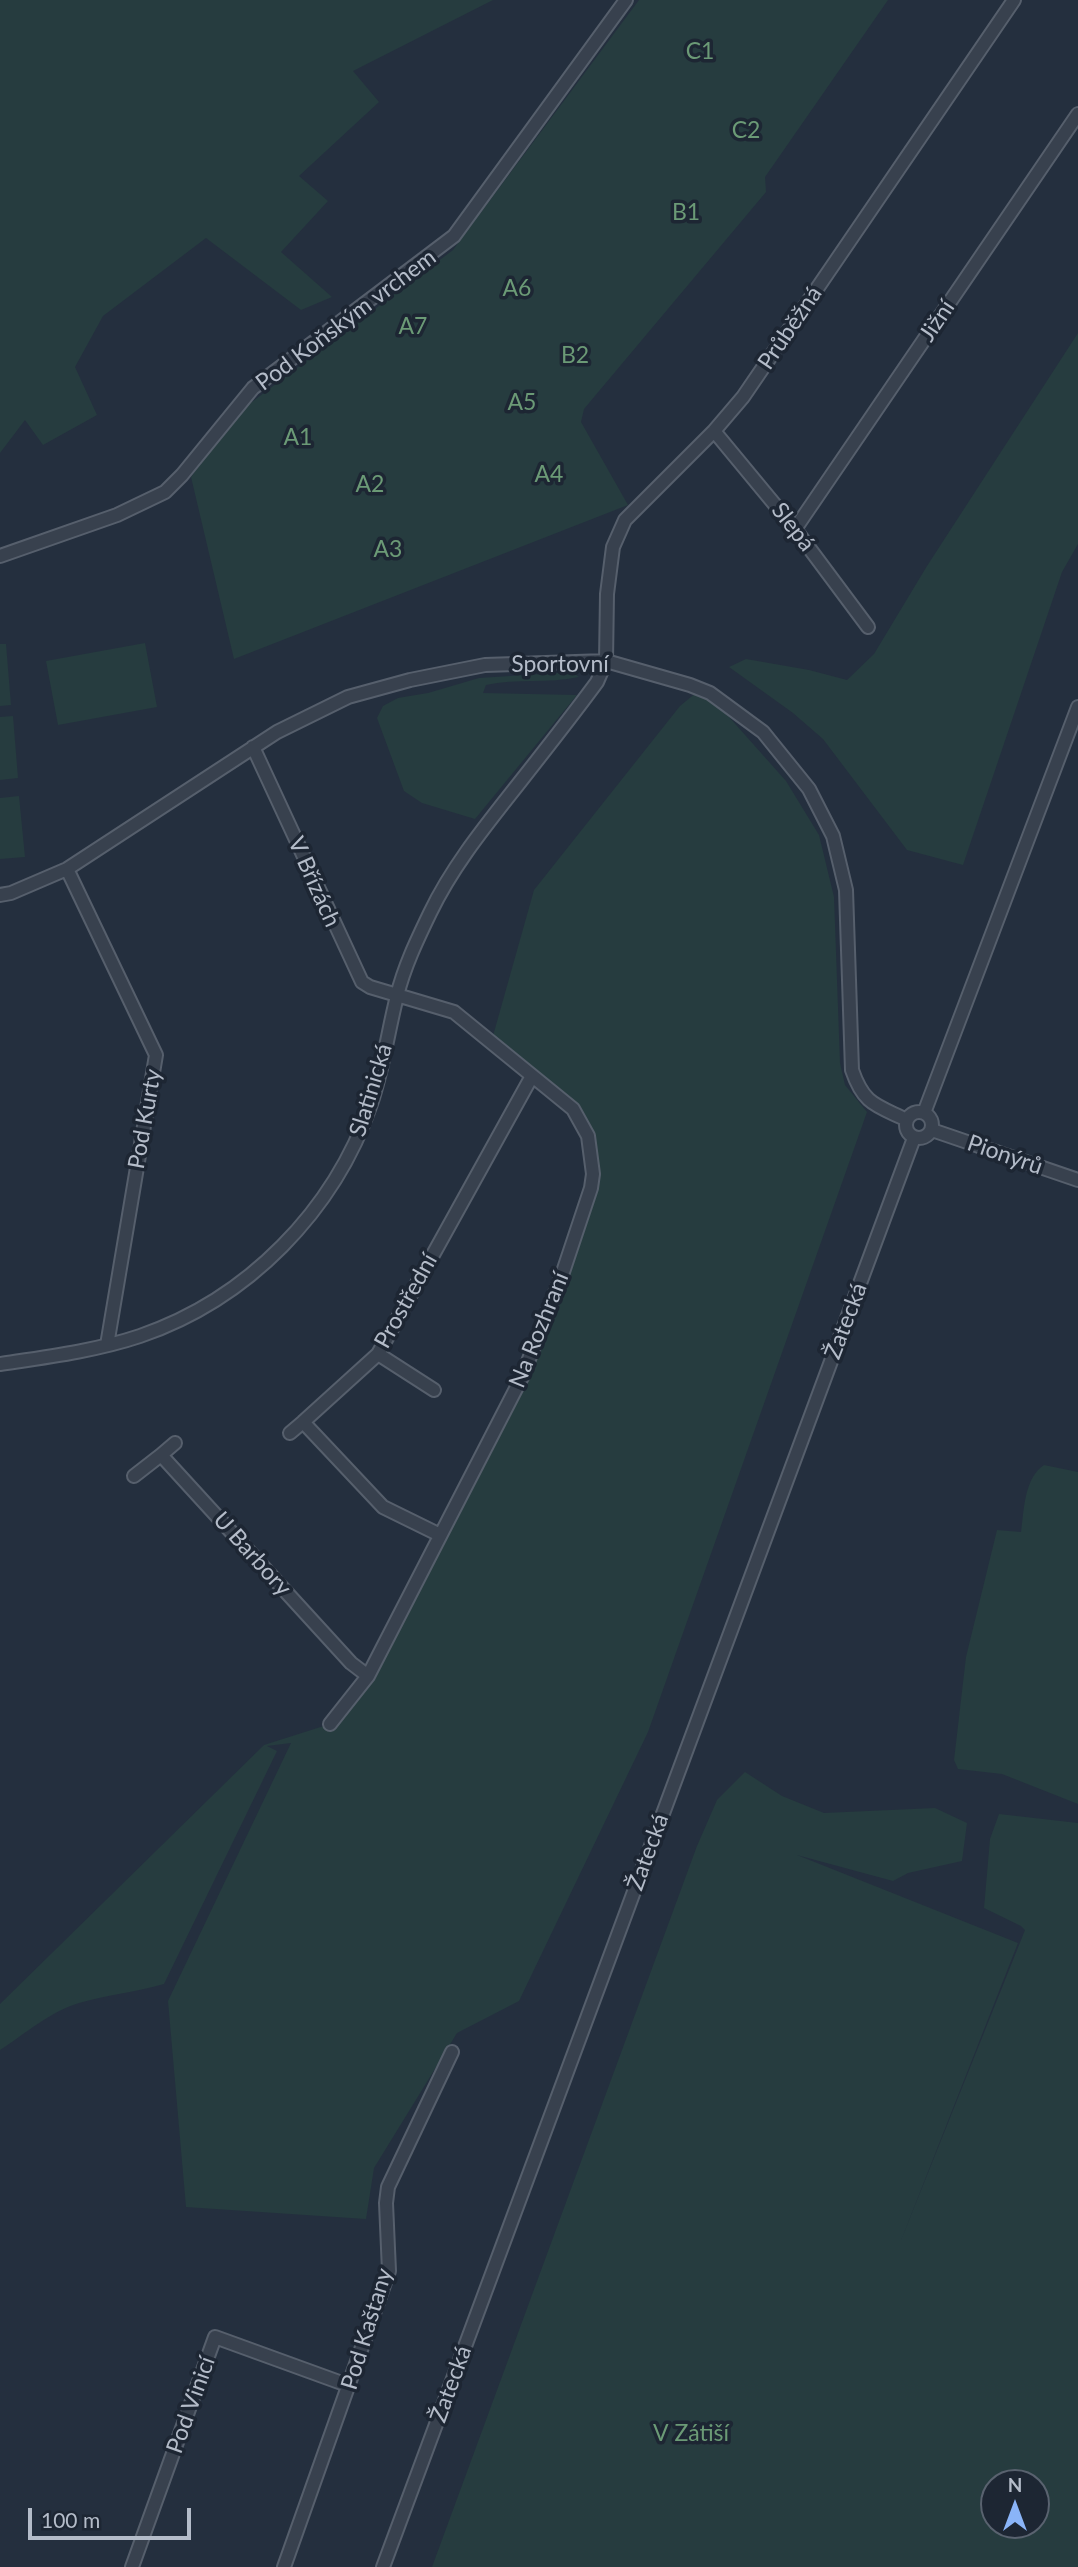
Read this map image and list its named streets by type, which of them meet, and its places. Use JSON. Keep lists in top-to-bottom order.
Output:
{
  "streets": {
    "street": [
      "Pod Koňským vrchem",
      "Jižní",
      "Průběžná",
      "Slepá",
      "Sportovní",
      "V Břízách",
      "Slatinická",
      "Pod Kurty",
      "Pionýrů",
      "Prostřední",
      "Žatecká",
      "Na Rozhraní",
      "U Barbory",
      "Pod Kaštany",
      "Pod Vinicí"
    ]
  },
  "crossings": [
    ["Jižní", "Slepá"],
    ["Průběžná", "Slepá"],
    ["Průběžná", "Sportovní"],
    ["Průběžná", "Slatinická"],
    ["Sportovní", "V Břízách"],
    ["Sportovní", "Slatinická"],
    ["Sportovní", "Pod Kurty"],
    ["Sportovní", "Pionýrů"],
    ["Sportovní", "Žatecká"],
    ["V Břízách", "Slatinická"],
    ["V Břízách", "Na Rozhraní"],
    ["Slatinická", "Pod Kurty"],
    ["Slatinická", "Na Rozhraní"],
    ["Pionýrů", "Žatecká"],
    ["Prostřední", "Na Rozhraní"],
    ["Na Rozhraní", "U Barbory"],
    ["Pod Kaštany", "Pod Vinicí"]
  ],
  "parks": [
    "C1",
    "C2",
    "B1",
    "A6",
    "A7",
    "B2",
    "A5",
    "A1",
    "A4",
    "A2",
    "A3",
    "V Zátiší"
  ],
  "scale_bar": "100 m",
  "north": "top"
}
